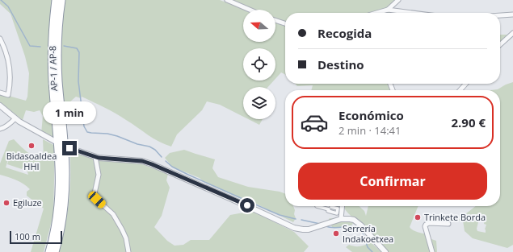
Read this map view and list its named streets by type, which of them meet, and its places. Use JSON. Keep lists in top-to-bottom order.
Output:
{
  "streets": {
    "highway": ["AP-1 / AP-8"]
  },
  "places": [
    "Bidasoaldea HHI",
    "Egiluze",
    "Trinkete Borda",
    "Serrería Indakoetxea"
  ],
  "scale_bar": "100 m",
  "north": "left",
  "page": {
    "banner": ["Recogida", "Destino"],
    "list": [
      {
        "name": "Económico",
        "note": "2 min · 14:41",
        "value": "2.90 €"
      }
    ],
    "bubble": "1 min",
    "buttons": "Confirmar",
    "scale": "100 m"
  }
}
